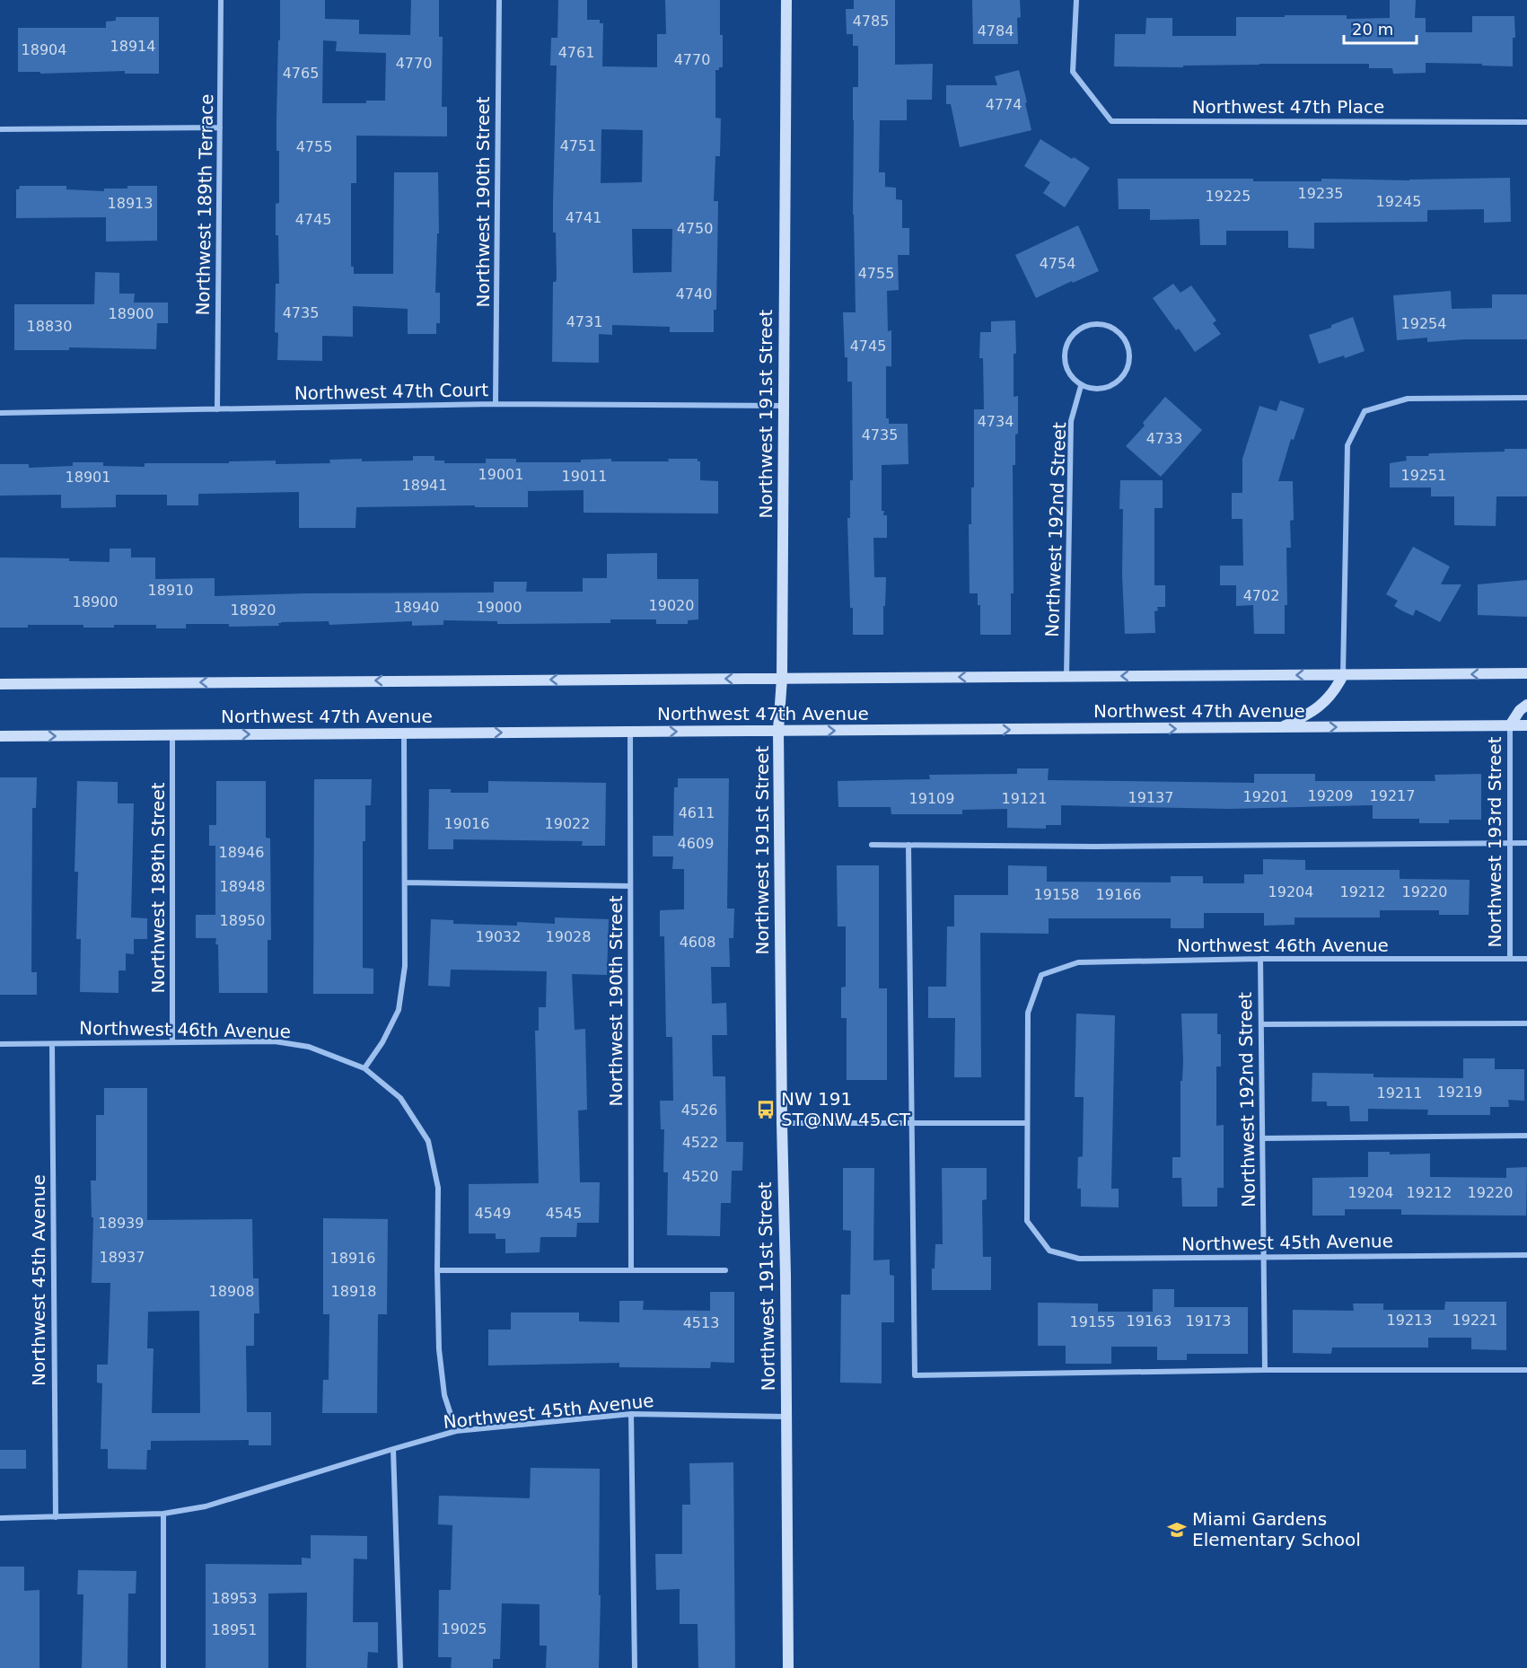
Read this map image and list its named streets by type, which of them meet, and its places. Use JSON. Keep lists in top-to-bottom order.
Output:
{
  "streets": {
    "main road": ["Northwest 191st Street", "Northwest 47th Avenue"],
    "street": [
      "Northwest 47th Place",
      "Northwest 190th Street",
      "Northwest 189th Terrace",
      "Northwest 47th Court",
      "Northwest 192nd Street",
      "Northwest 193rd Street",
      "Northwest 189th Street",
      "Northwest 46th Avenue",
      "Northwest 45th Avenue"
    ]
  },
  "crossings": [
    ["Northwest 190th Street", "Northwest 47th Court"],
    ["Northwest 190th Street", "Northwest 47th Avenue"],
    ["Northwest 189th Terrace", "Northwest 47th Court"],
    ["Northwest 47th Court", "Northwest 191st Street"],
    ["Northwest 191st Street", "Northwest 47th Avenue"],
    ["Northwest 191st Street", "Northwest 45th Avenue"],
    ["Northwest 192nd Street", "Northwest 47th Avenue"],
    ["Northwest 192nd Street", "Northwest 46th Avenue"],
    ["Northwest 192nd Street", "Northwest 45th Avenue"],
    ["Northwest 47th Avenue", "Northwest 193rd Street"],
    ["Northwest 47th Avenue", "Northwest 189th Street"],
    ["Northwest 193rd Street", "Northwest 46th Avenue"],
    ["Northwest 189th Street", "Northwest 46th Avenue"],
    ["Northwest 46th Avenue", "Northwest 45th Avenue"]
  ],
  "places": {
    "bus stop": ["NW 191 ST@NW 45 CT"],
    "school or university": ["Miami Gardens Elementary School"]
  },
  "house_numbers": [
    "4785",
    "4784",
    "18914",
    "18904",
    "4761",
    "4770",
    "4770",
    "4765",
    "4774",
    "4751",
    "4755",
    "19235",
    "19225",
    "19245",
    "18913",
    "4741",
    "4745",
    "4750",
    "4754",
    "4755",
    "4740",
    "4735",
    "18900",
    "4731",
    "19254",
    "18830",
    "4745",
    "4734",
    "4735",
    "4733",
    "19001",
    "19251",
    "19011",
    "18901",
    "18941",
    "18910",
    "4702",
    "18900",
    "19020",
    "18940",
    "19000",
    "18920",
    "19209",
    "19217",
    "19201",
    "19137",
    "19109",
    "19121",
    "4611",
    "19016",
    "19022",
    "4609",
    "18946",
    "18948",
    "19204",
    "19212",
    "19220",
    "19158",
    "19166",
    "18950",
    "19032",
    "19028",
    "4608",
    "19219",
    "19211",
    "4526",
    "4522",
    "4520",
    "19204",
    "19212",
    "19220",
    "4549",
    "4545",
    "18939",
    "18937",
    "18916",
    "18908",
    "18918",
    "19213",
    "19221",
    "19163",
    "19173",
    "19155",
    "4513",
    "18953",
    "19025",
    "18951"
  ],
  "scale_bar": "20 m"
}
